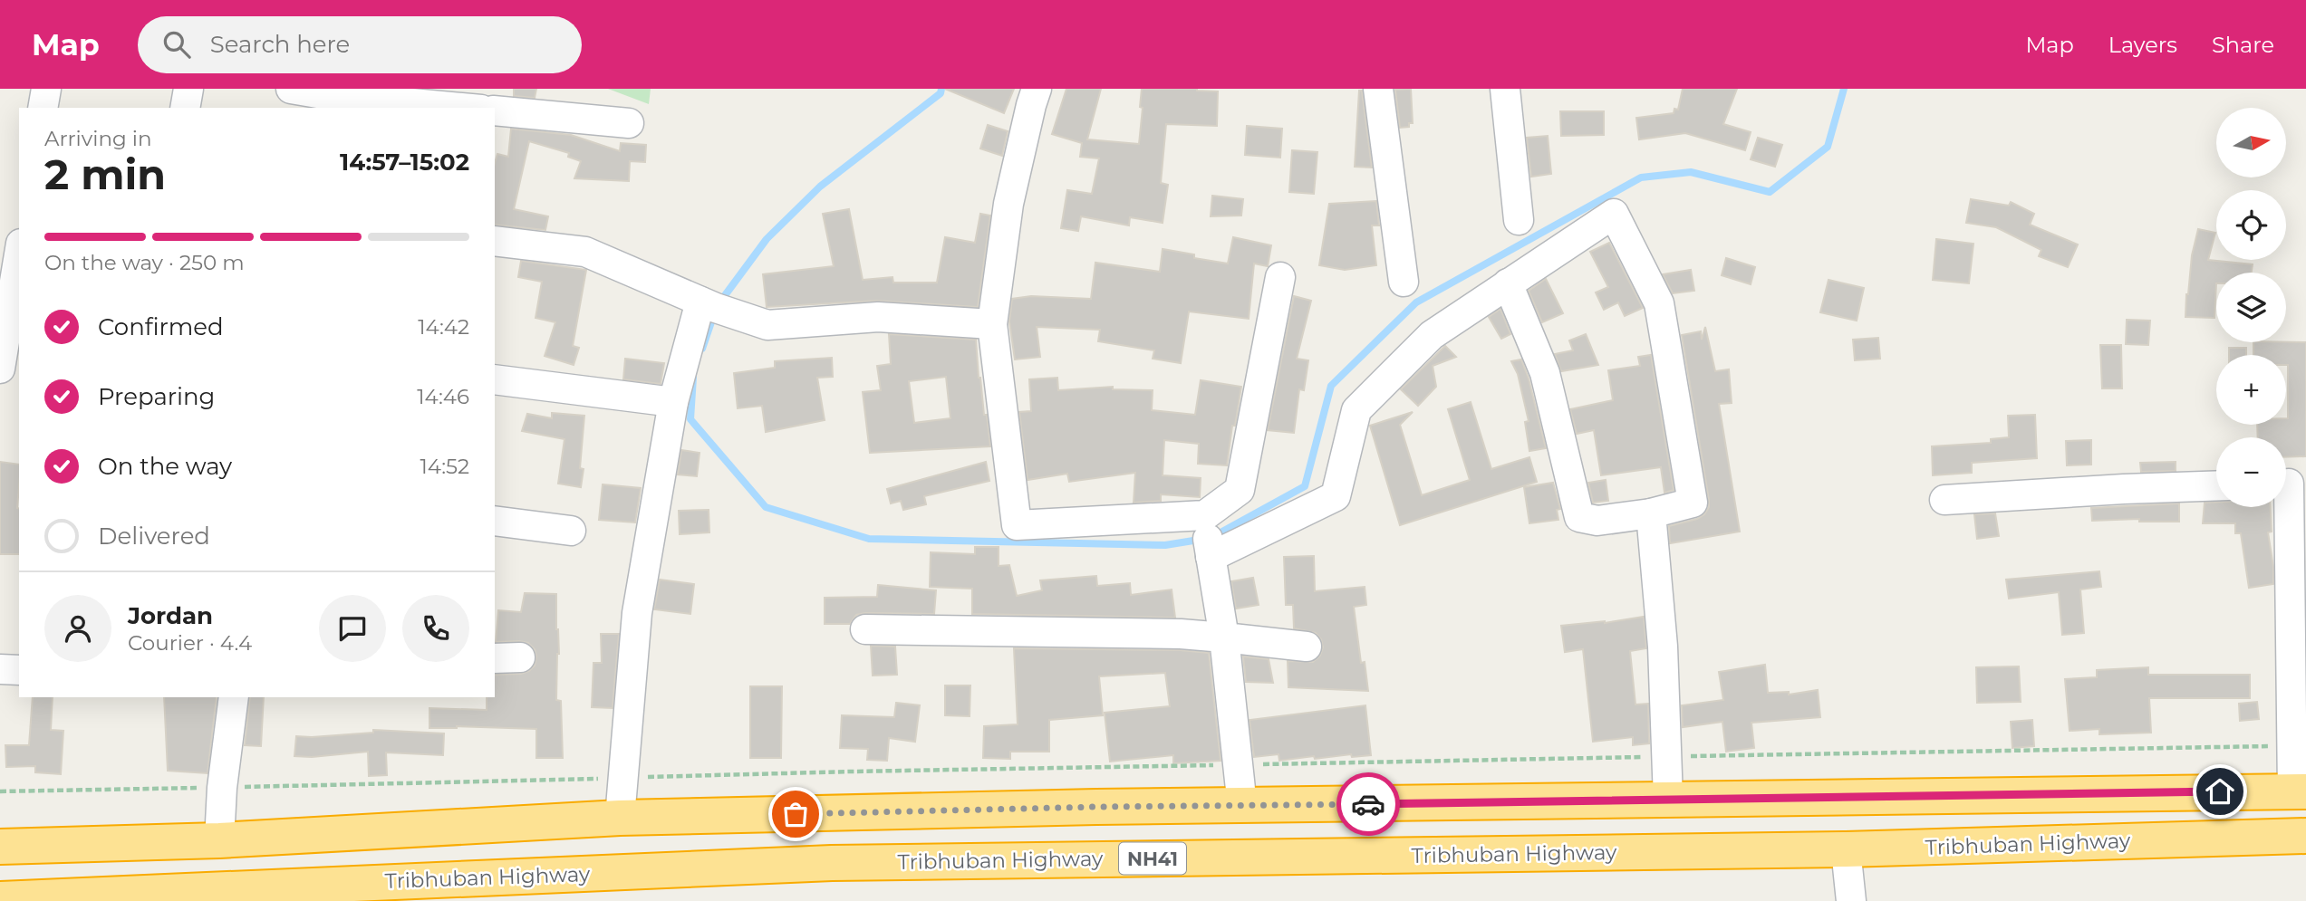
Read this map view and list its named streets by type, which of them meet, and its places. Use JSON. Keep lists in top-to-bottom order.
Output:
{
  "streets": {
    "highway": ["Tribhuban Highway", "NH41"]
  },
  "north": "right",
  "page": {
    "header": "Map",
    "search": "Search here",
    "nav": ["Map", "Layers", "Share"],
    "map_buttons": ["+", "−"],
    "heading": ["2 min", "Arriving in", "14:57–15:02"],
    "panel": ["Jordan", "Courier · 4.4"],
    "bar": "On the way · 250 m",
    "list": [
      ["Confirmed", "14:42"],
      ["Preparing", "14:46"],
      ["On the way", "14:52"],
      "Delivered"
    ]
  }
}
